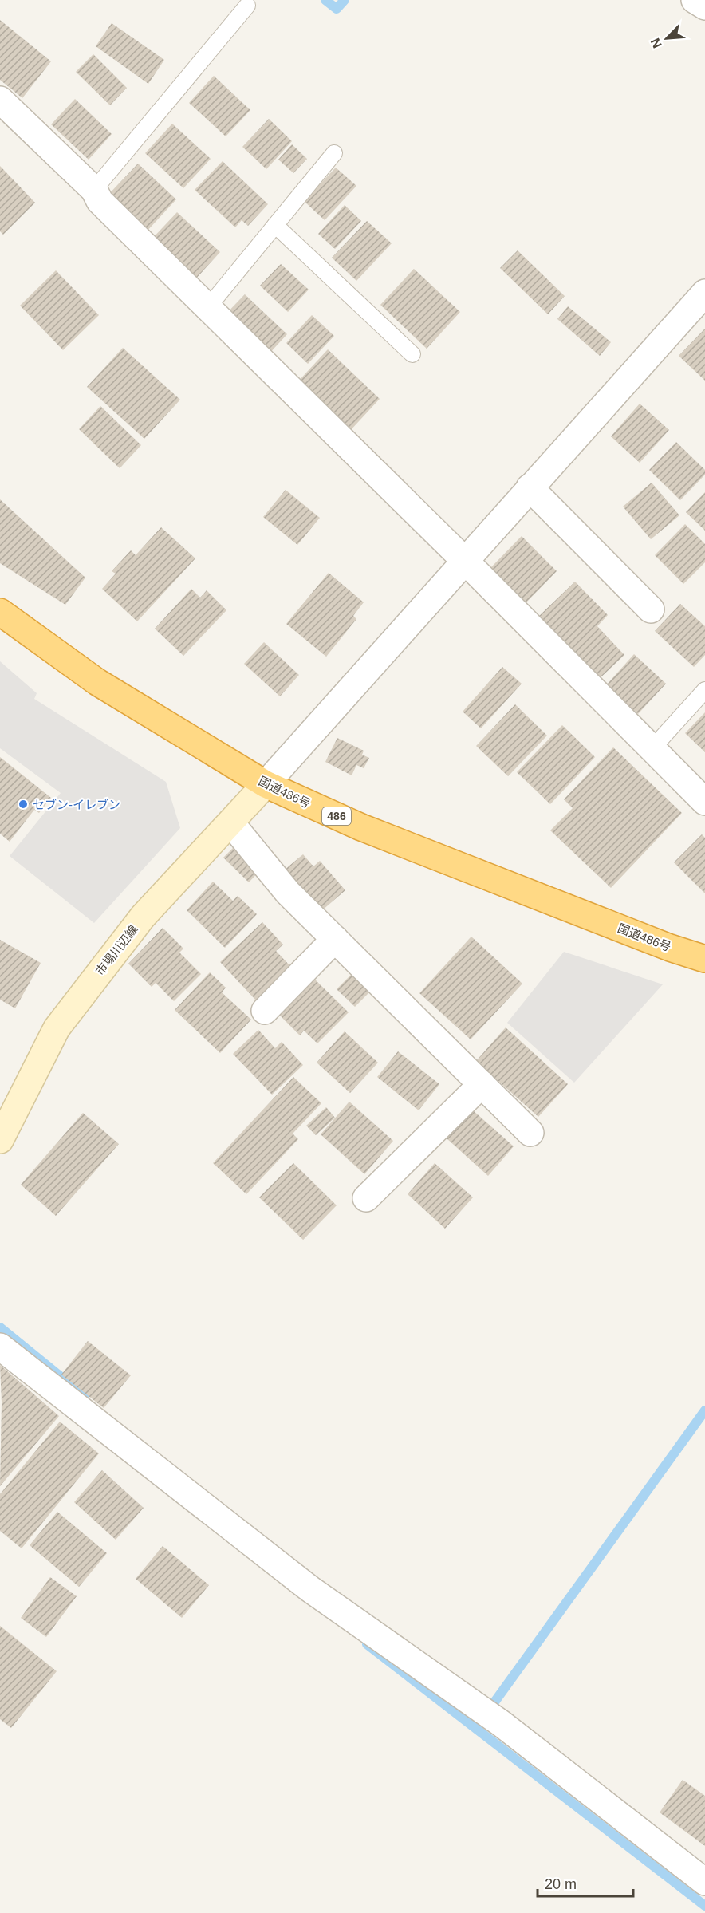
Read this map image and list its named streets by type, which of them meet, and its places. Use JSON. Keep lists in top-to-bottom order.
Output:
{
  "streets": {
    "highway": ["国道486号", "486"],
    "main road": ["市場川辺線"]
  },
  "crossings": [
    ["国道486号", "市場川辺線"]
  ],
  "places": ["セブン-イレブン"],
  "scale_bar": "20 m",
  "north": "bottom left"
}
